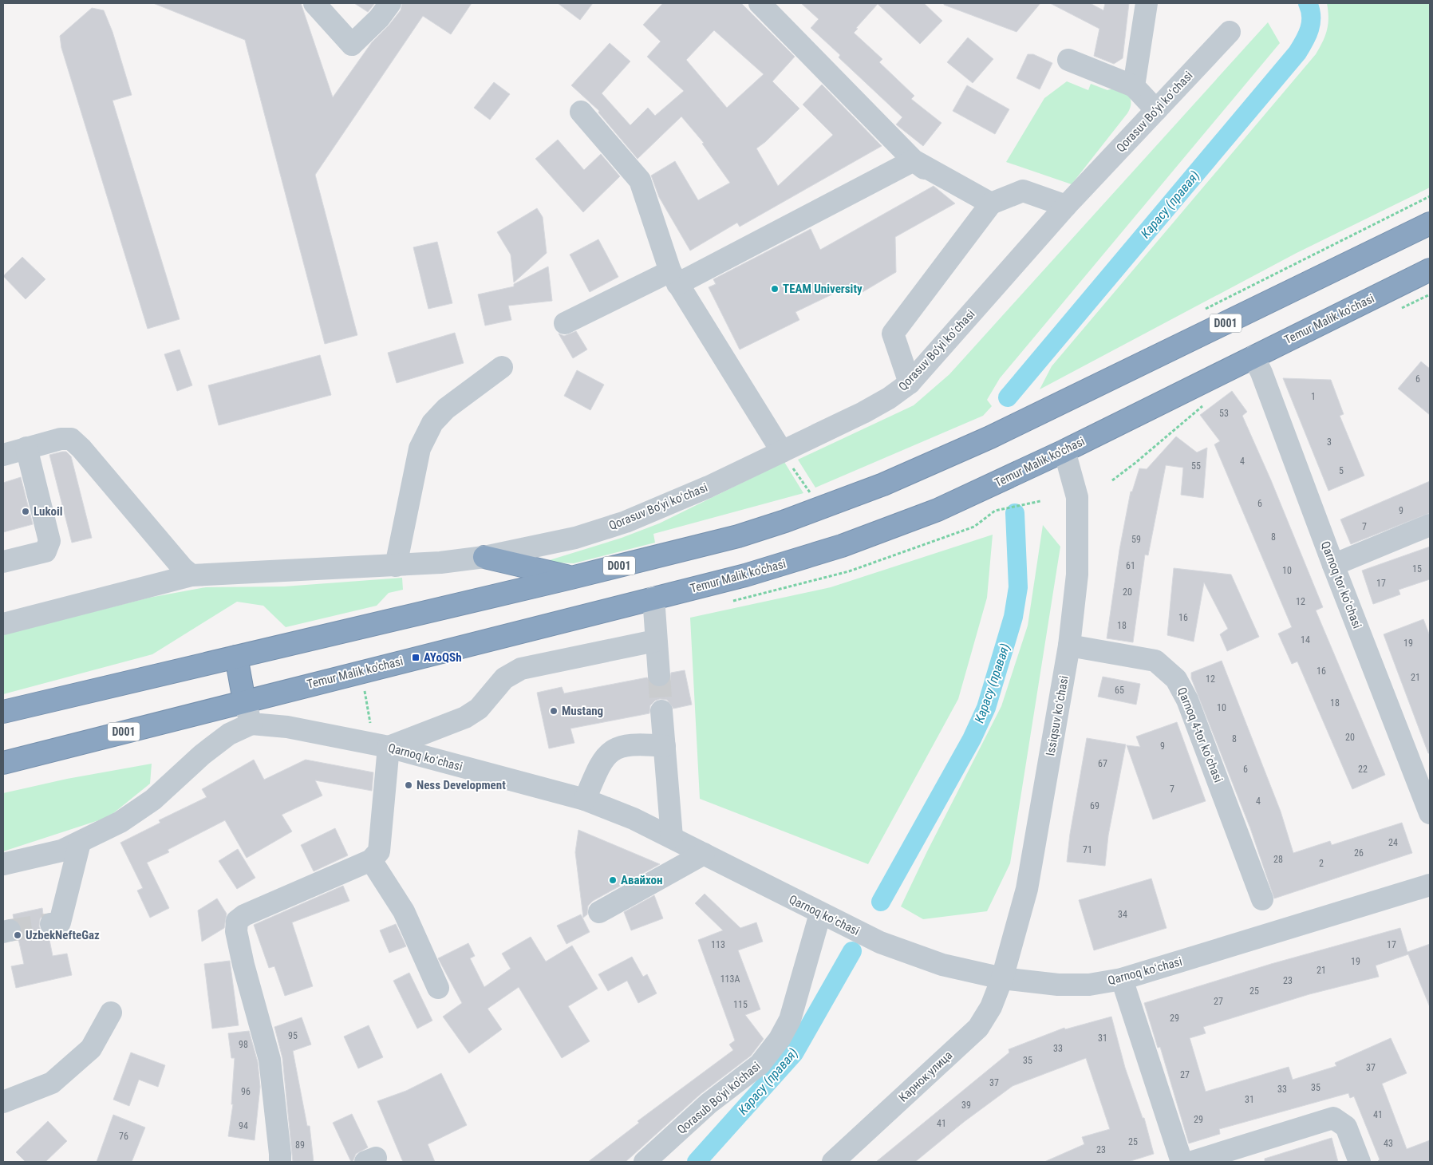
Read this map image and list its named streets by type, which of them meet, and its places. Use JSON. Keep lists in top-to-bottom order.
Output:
{
  "streets": {
    "highway": ["Temur Malik ko'chasi", "D001"],
    "street": [
      "Qorasuv Bo‘yi koʻchasi",
      "Qarnoq tor koʻchasi",
      "Issiqsuv koʻchasi",
      "Qarnoq 4-tor koʻchasi",
      "Qarnoq koʻchasi",
      "Карнок улица",
      "Qorasub Bo'yi ko'chasi"
    ]
  },
  "crossings": [
    ["Temur Malik ko'chasi", "Qarnoq tor koʻchasi"],
    ["Temur Malik ko'chasi", "Issiqsuv koʻchasi"],
    ["Issiqsuv koʻchasi", "Qarnoq 4-tor koʻchasi"],
    ["Issiqsuv koʻchasi", "Qarnoq koʻchasi"],
    ["Issiqsuv koʻchasi", "Карнок улица"],
    ["Qarnoq koʻchasi", "Карнок улица"],
    ["Qarnoq koʻchasi", "Qorasub Bo'yi ko'chasi"]
  ],
  "water": ["Карасу (правая)"],
  "places": {
    "other": [
      "TEAM University",
      "Lukoil",
      "Mustang",
      "Ness Development",
      "Авайхон",
      "UzbekNefteGaz"
    ],
    "transit": ["AYoQSh"]
  },
  "house_numbers": [
    "6",
    "1",
    "53",
    "3",
    "4",
    "55",
    "5",
    "6",
    "9",
    "7",
    "8",
    "59",
    "61",
    "15",
    "10",
    "17",
    "20",
    "12",
    "16",
    "18",
    "14",
    "19",
    "16",
    "21",
    "12",
    "65",
    "18",
    "10",
    "20",
    "8",
    "9",
    "67",
    "6",
    "22",
    "7",
    "4",
    "69",
    "24",
    "71",
    "26",
    "28",
    "2",
    "34",
    "113",
    "17",
    "19",
    "21",
    "113A",
    "23",
    "25",
    "27",
    "115",
    "29",
    "95",
    "31",
    "98",
    "33",
    "35",
    "37",
    "27",
    "37",
    "35",
    "33",
    "96",
    "31",
    "39",
    "41",
    "29",
    "41",
    "94",
    "76",
    "25",
    "43",
    "89",
    "23"
  ]
}
